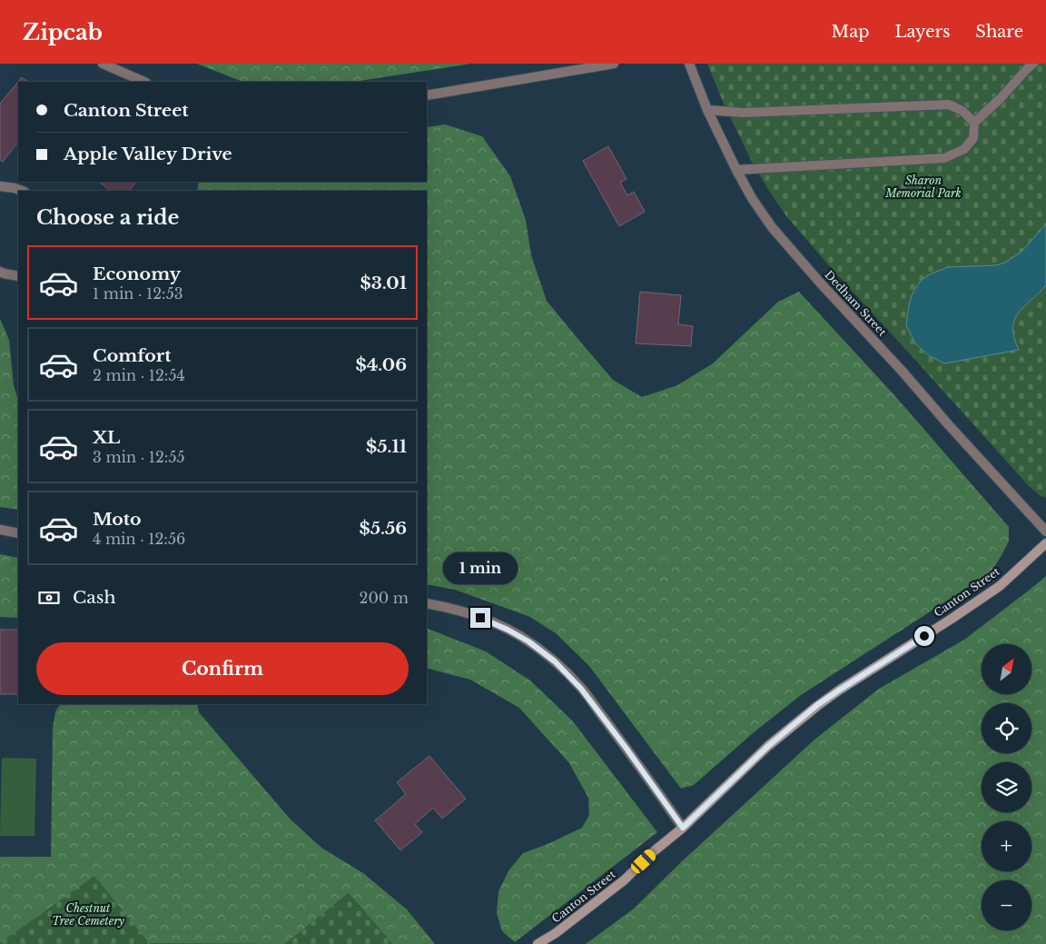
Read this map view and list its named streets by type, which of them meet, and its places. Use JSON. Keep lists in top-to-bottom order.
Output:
{
  "streets": {
    "street": ["Dedham Street", "Canton Street"]
  },
  "parks": ["Sharon Memorial Park", "Chestnut Tree Cemetery"],
  "north": "top right",
  "page": {
    "header": "Zipcab",
    "nav": ["Map", "Layers", "Share"],
    "banner": ["Canton Street", "Apple Valley Drive"],
    "heading": "Choose a ride",
    "list": [
      {
        "name": "Economy",
        "note": "1 min · 12:53",
        "value": "$3.01"
      },
      {
        "name": "Comfort",
        "note": "2 min · 12:54",
        "value": "$4.06"
      },
      {
        "name": "XL",
        "note": "3 min · 12:55",
        "value": "$5.11"
      },
      {
        "name": "Moto",
        "note": "4 min · 12:56",
        "value": "$5.56"
      }
    ],
    "bubble": "1 min",
    "pay": ["Cash", "200 m"],
    "buttons": "Confirm",
    "map_buttons": ["+", "−"]
  }
}
